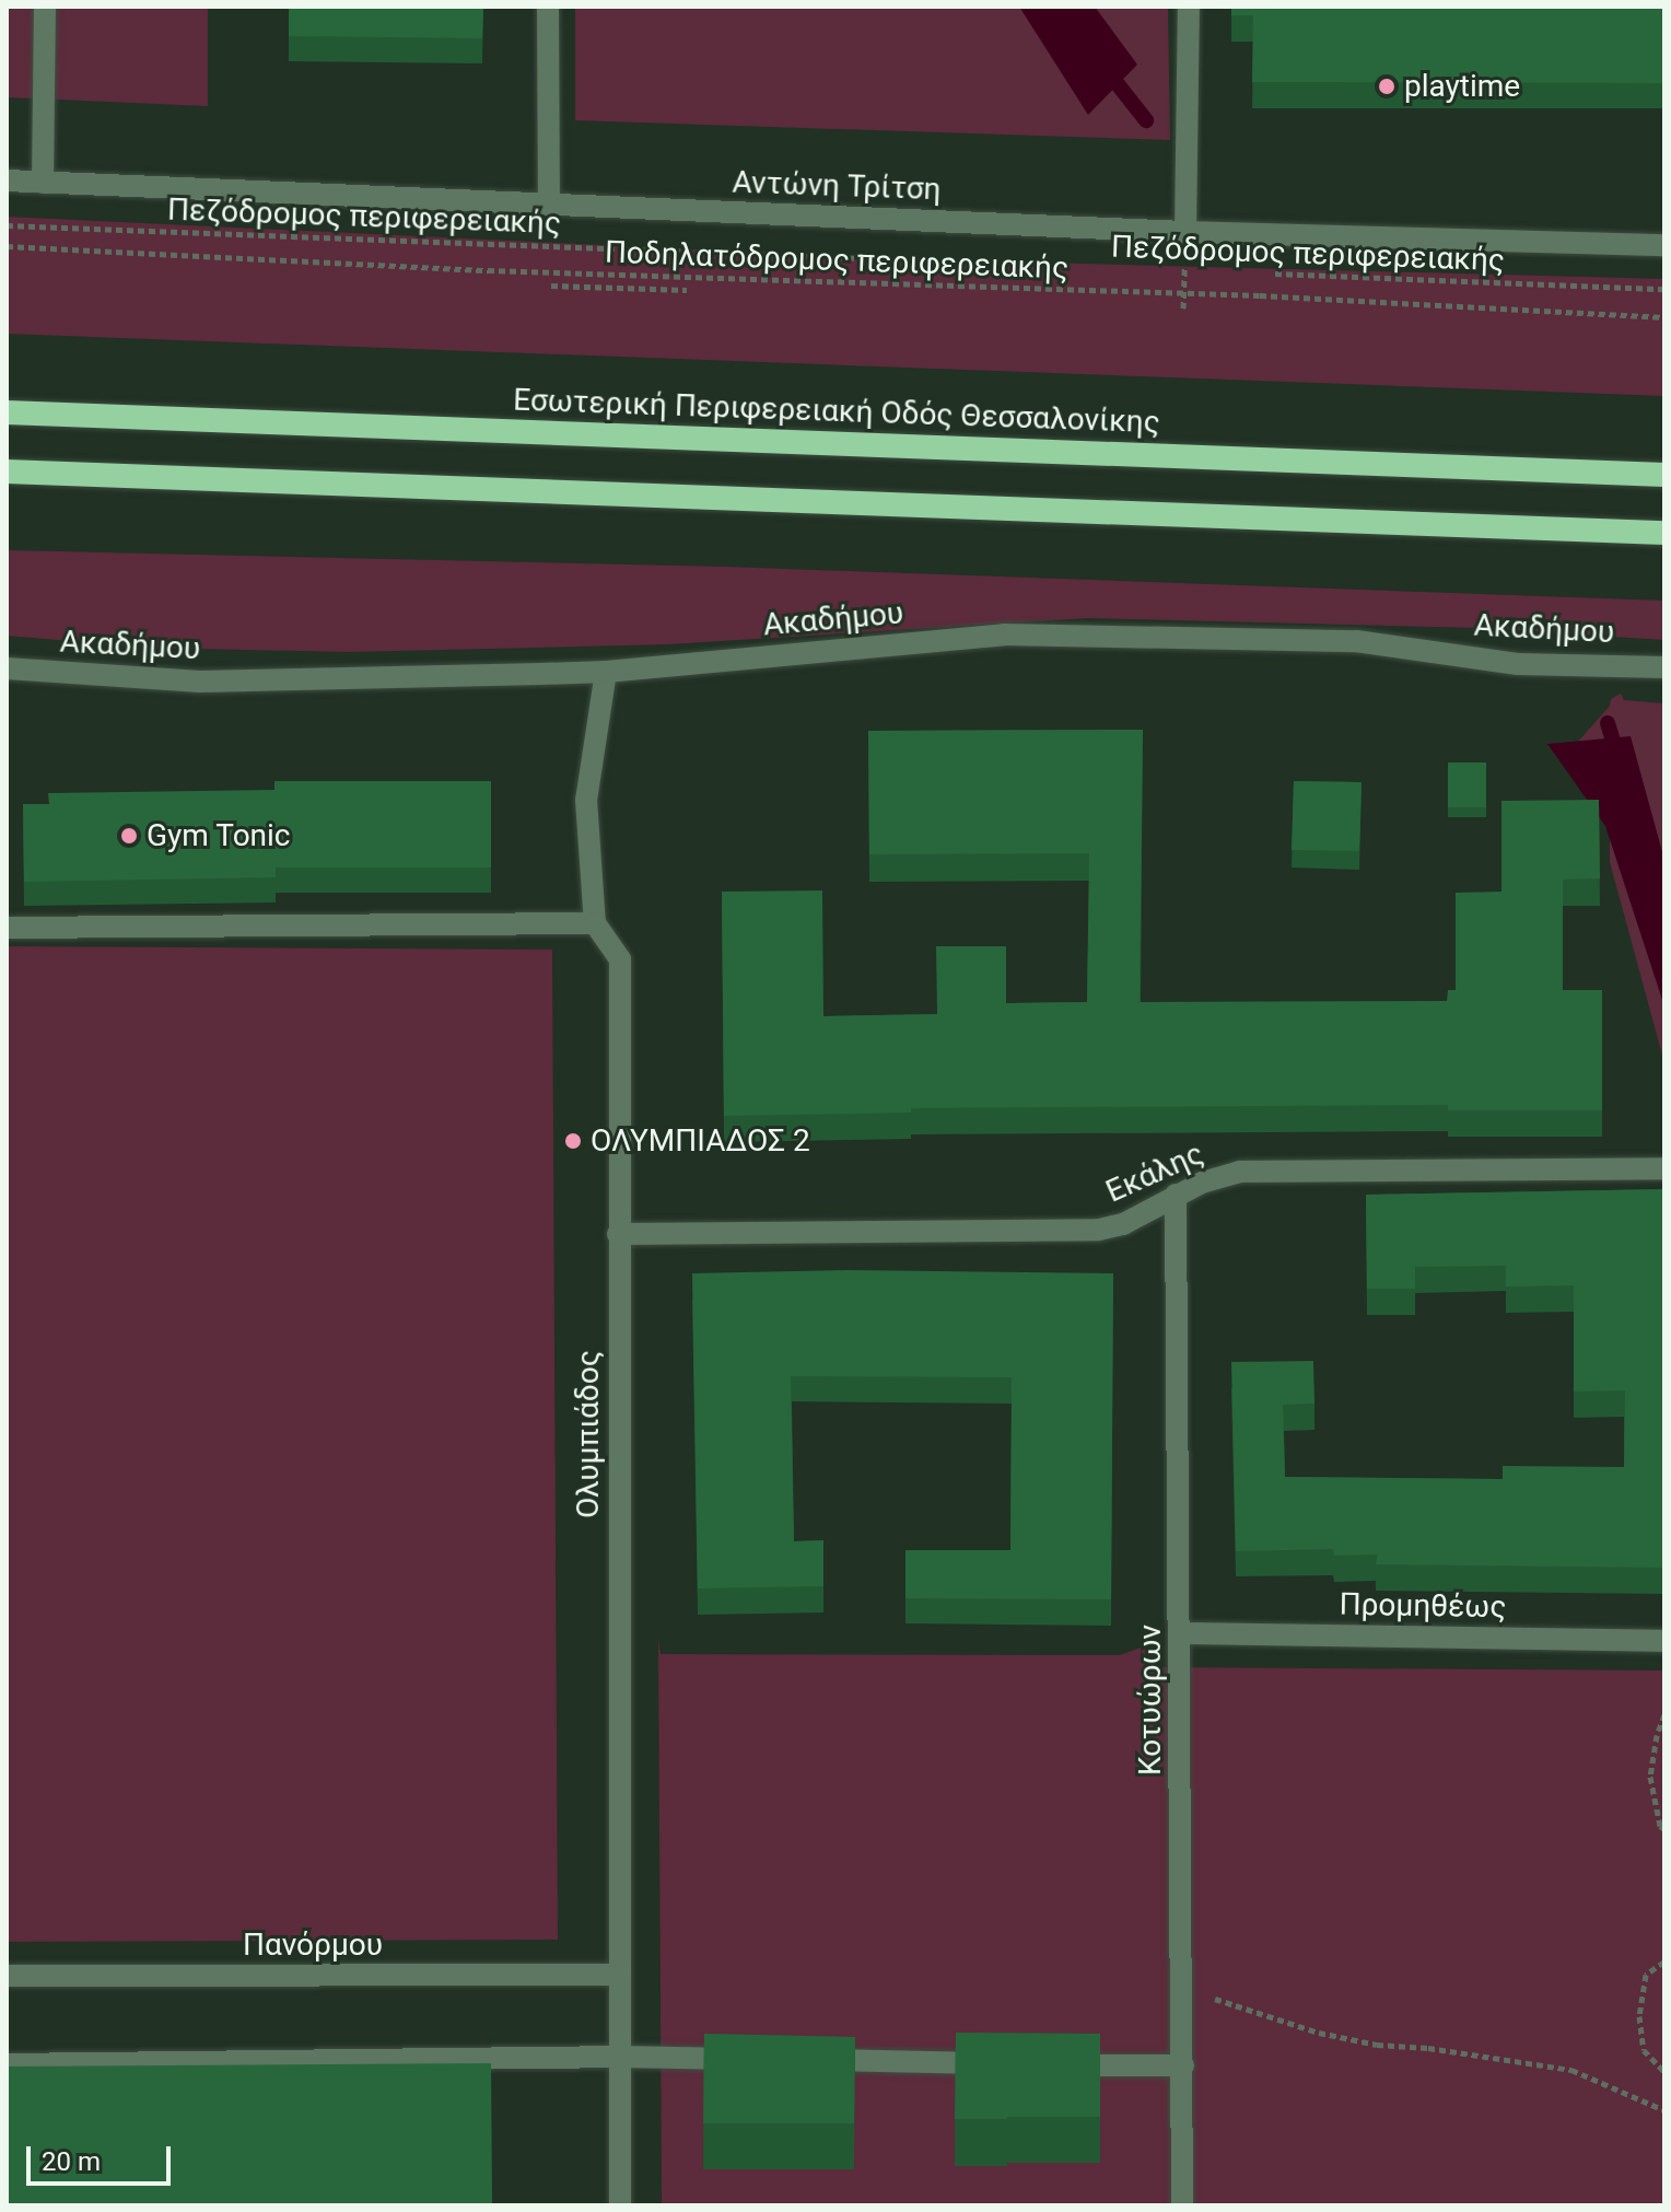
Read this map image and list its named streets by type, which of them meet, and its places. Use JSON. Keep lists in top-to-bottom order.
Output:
{
  "streets": {
    "highway": ["Εσωτερική Περιφερειακή Οδός Θεσσαλονίκης"],
    "street": [
      "Αντώνη Τρίτση",
      "Ακαδήμου",
      "Εκάλης",
      "Ολυμπιάδος",
      "Προμηθέως",
      "Κοτυώρων",
      "Πανόρμου"
    ],
    "path": ["Πεζόδρομος περιφερειακής", "Ποδηλατόδρομος περιφερειακής"]
  },
  "crossings": [
    ["Εκάλης", "Ολυμπιάδος"],
    ["Εκάλης", "Κοτυώρων"],
    ["Ολυμπιάδος", "Πανόρμου"],
    ["Προμηθέως", "Κοτυώρων"]
  ],
  "places": ["playtime", "Gym Tonic", "ΟΛΥΜΠΙΑΔΟΣ 2"],
  "scale_bar": "20 m"
}
